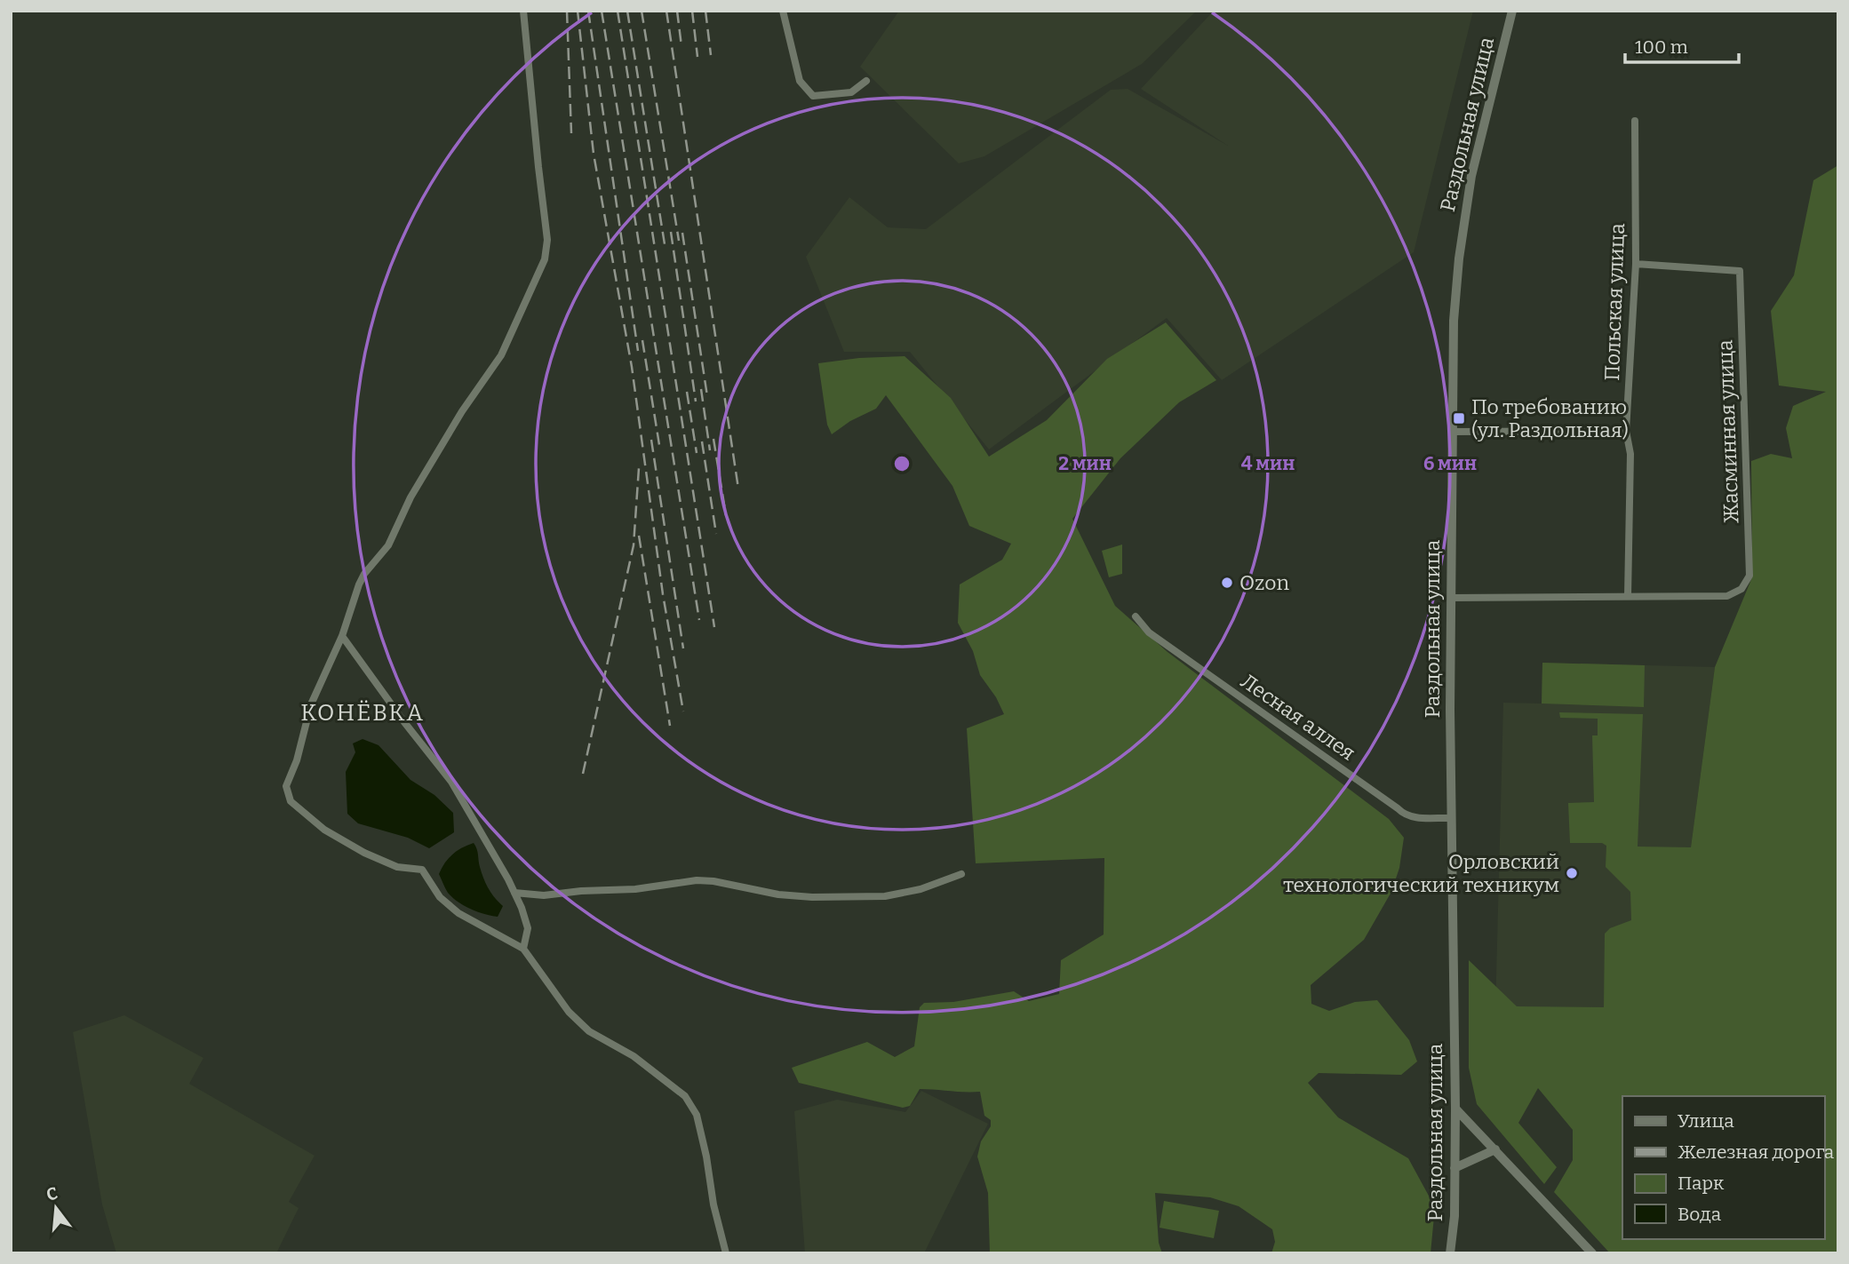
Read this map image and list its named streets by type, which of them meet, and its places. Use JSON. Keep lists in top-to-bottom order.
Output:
{
  "streets": {
    "main road": ["Раздольная улица"],
    "street": ["Польская улица", "Жасминная улица", "Лесная аллея"]
  },
  "crossings": [
    ["Раздольная улица", "Лесная аллея"],
    ["Польская улица", "Жасминная улица"]
  ],
  "districts": ["КОНЁВКА"],
  "places": {
    "transit": ["По требованию (ул. Раздольная)"],
    "other": ["Ozon", "Орловский технологический техникум"]
  },
  "legend": [
    "Улица",
    "Железная дорога",
    "Парк",
    "Вода"
  ],
  "scale_bar": "100 m",
  "north": "top",
  "rings": ["2 мин", "4 мин", "6 мин"]
}
